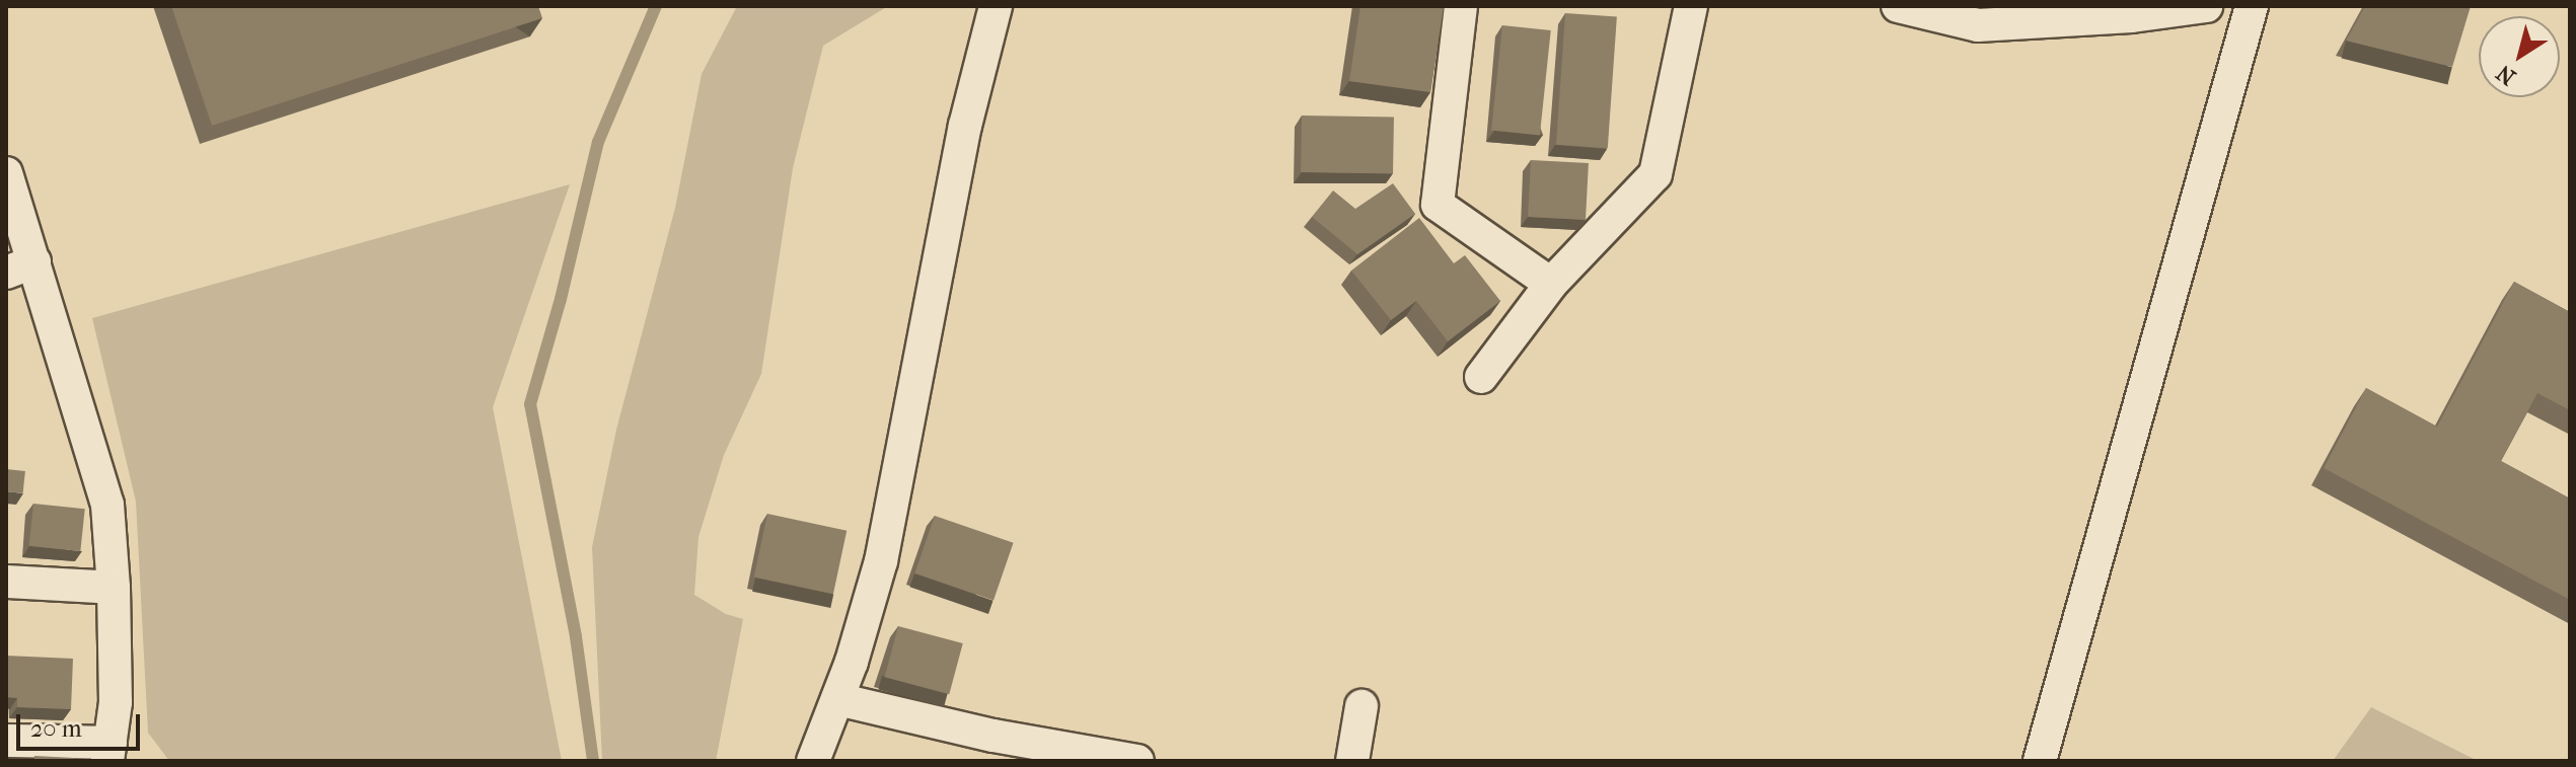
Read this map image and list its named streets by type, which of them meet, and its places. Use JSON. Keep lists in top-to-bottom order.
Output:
{
  "scale_bar": "20 m",
  "north": "bottom left"
}
